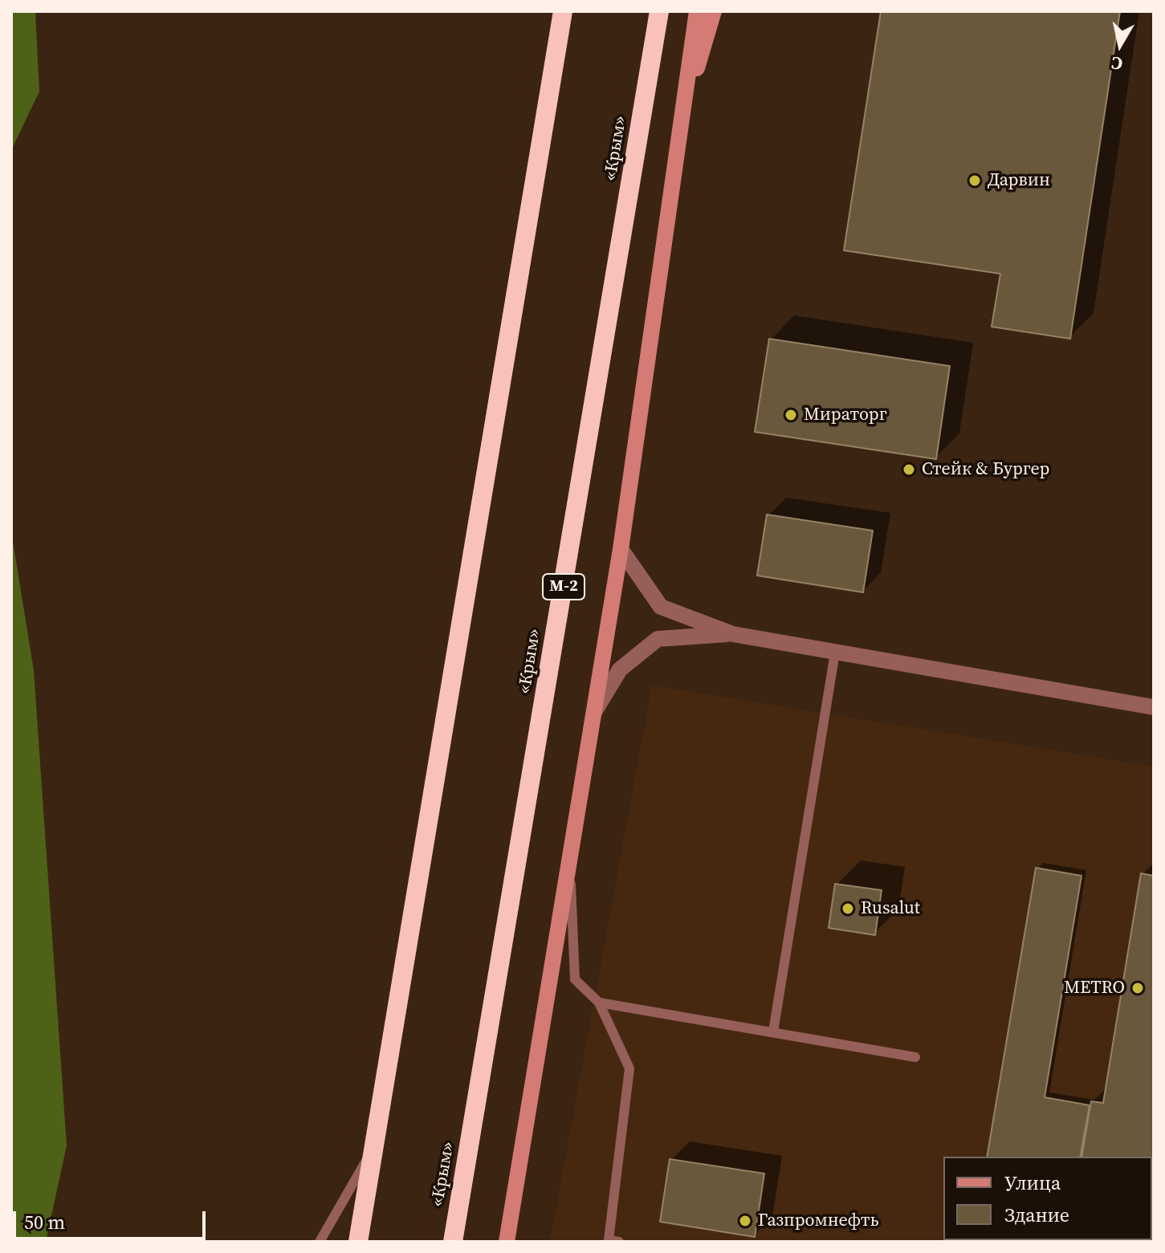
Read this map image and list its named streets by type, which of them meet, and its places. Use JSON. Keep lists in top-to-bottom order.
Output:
{
  "streets": {
    "highway": ["«Крым»", "М-2"]
  },
  "places": [
    "Дарвин",
    "Мираторг",
    "Стейк & Бургер",
    "Rusalut",
    "METRO",
    "Газпромнефть"
  ],
  "legend": ["Улица", "Здание"],
  "scale_bar": "50 m",
  "north": "bottom"
}
